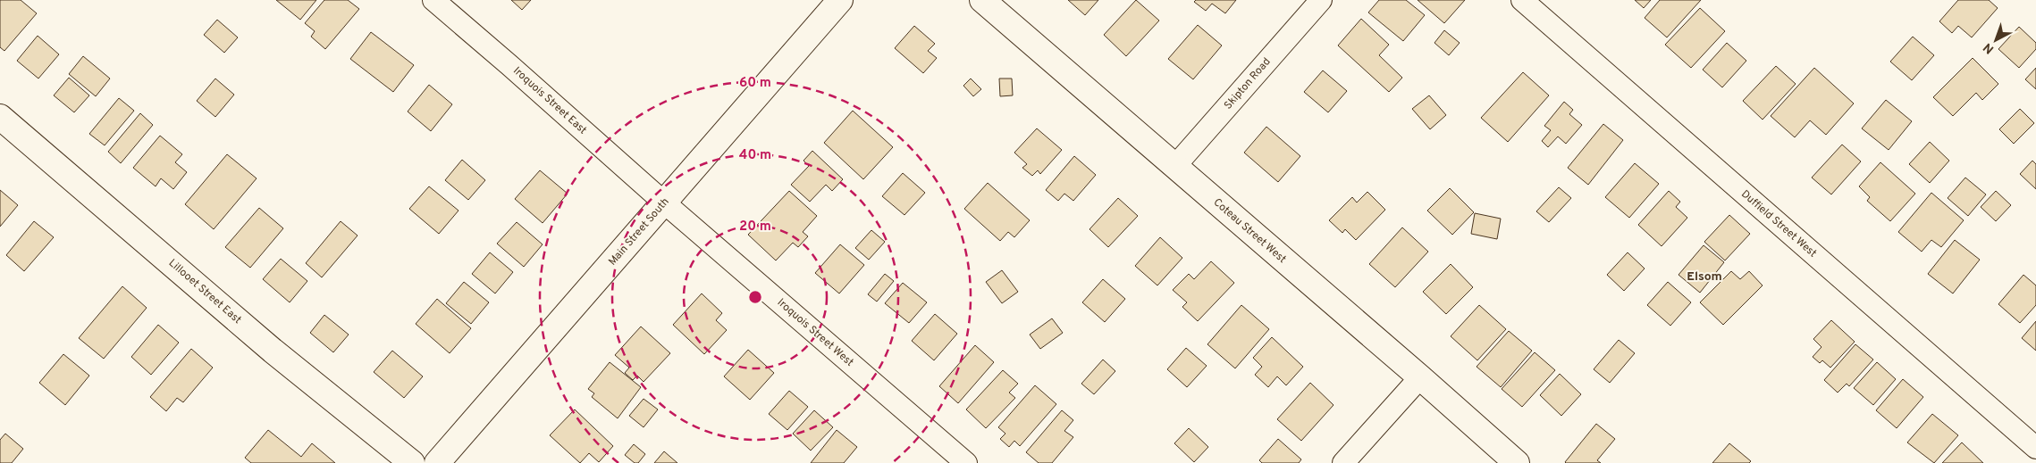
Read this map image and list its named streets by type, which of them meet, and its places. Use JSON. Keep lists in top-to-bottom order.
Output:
{
  "streets": {
    "street": [
      "Skipton Road",
      "Iroquois Street East",
      "Duffield Street West",
      "Coteau Street West",
      "Main Street South",
      "Lillooet Street East",
      "Iroquois Street West"
    ]
  },
  "crossings": [
    ["Skipton Road", "Coteau Street West"],
    ["Iroquois Street East", "Main Street South"],
    ["Iroquois Street East", "Iroquois Street West"],
    ["Main Street South", "Iroquois Street West"]
  ],
  "districts": ["Elsom"],
  "north": "bottom left",
  "rings": ["60 m", "40 m", "20 m"]
}
